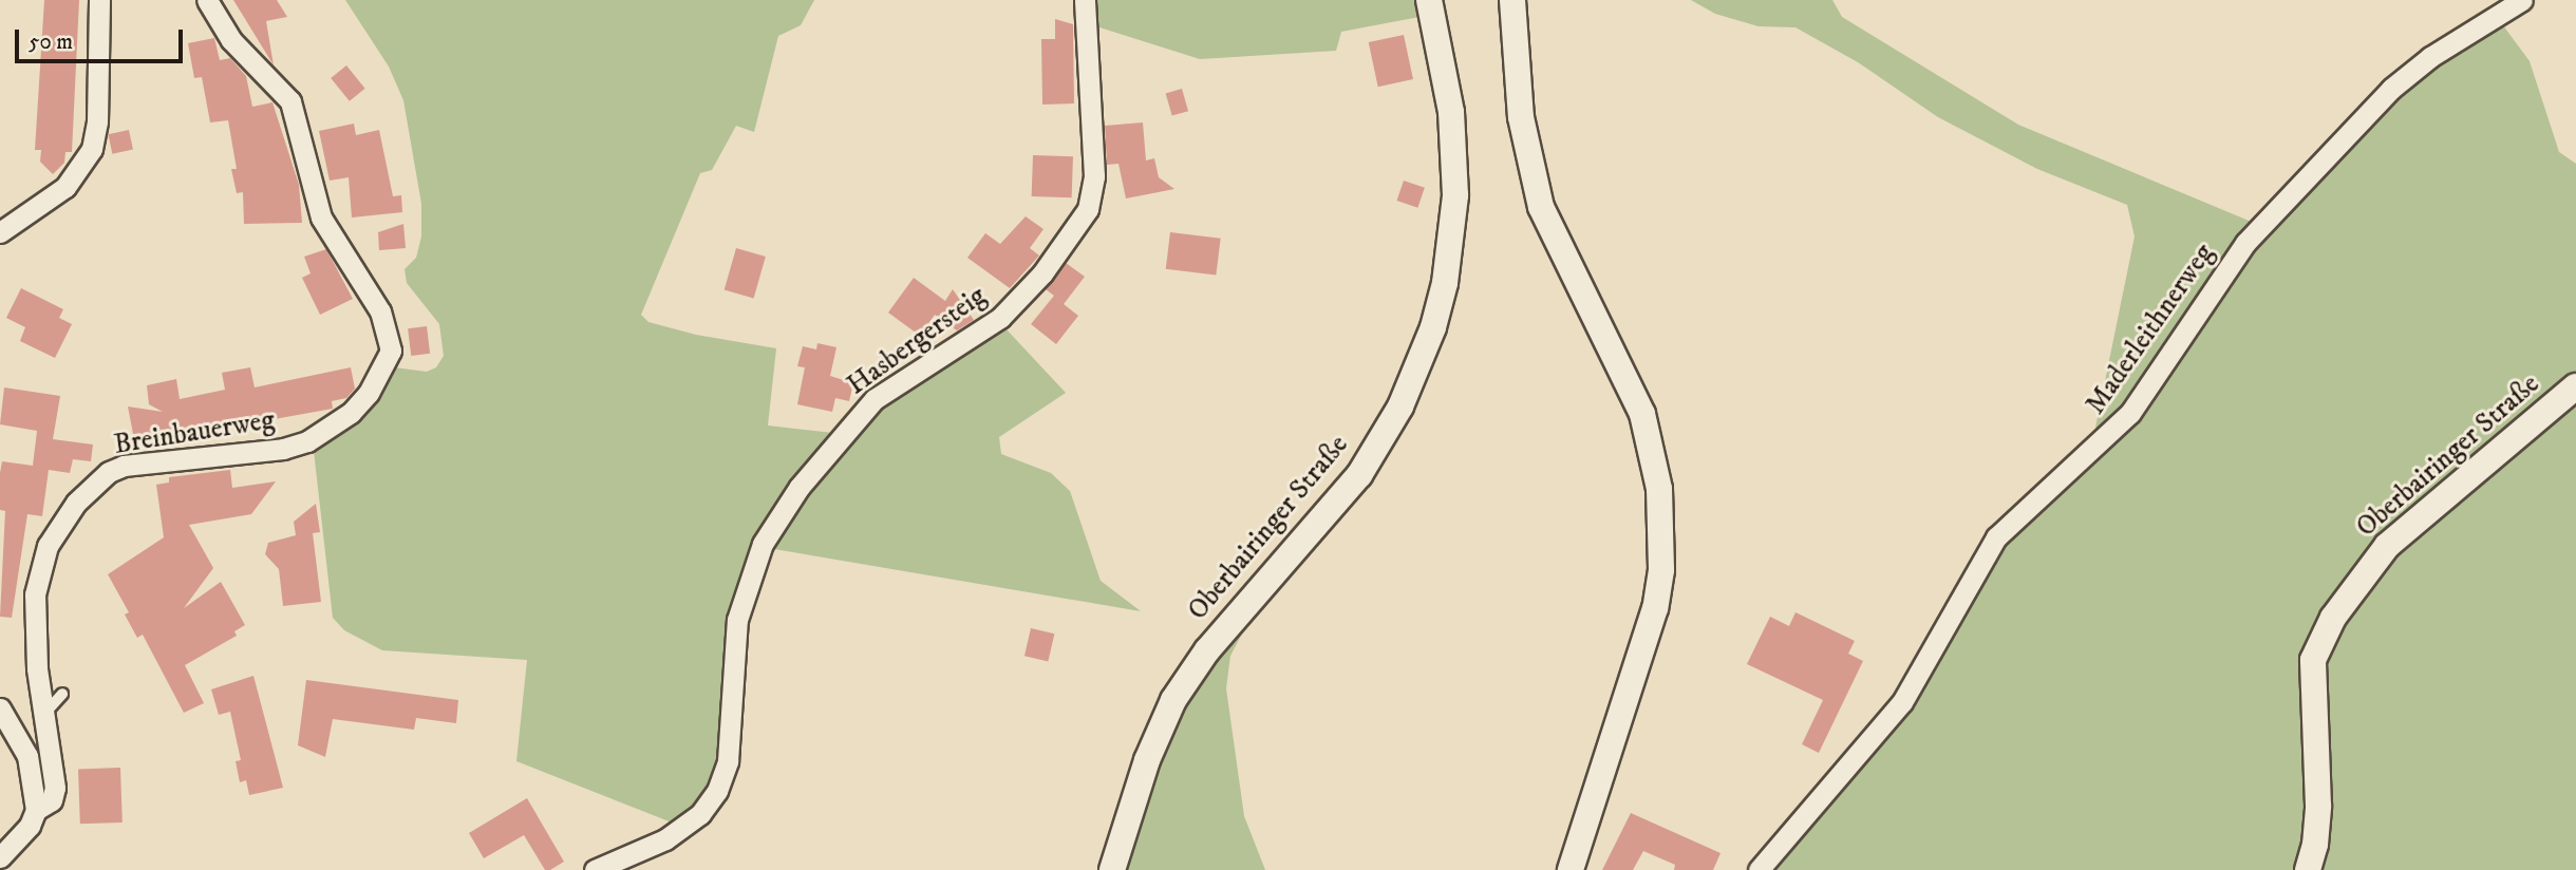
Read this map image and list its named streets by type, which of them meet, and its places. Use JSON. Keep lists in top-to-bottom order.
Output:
{
  "streets": {
    "street": [
      "Maderleithnerweg",
      "Hasbergersteig",
      "Breinbauerweg",
      "Oberbairinger Straße"
    ]
  },
  "scale_bar": "50 m"
}
